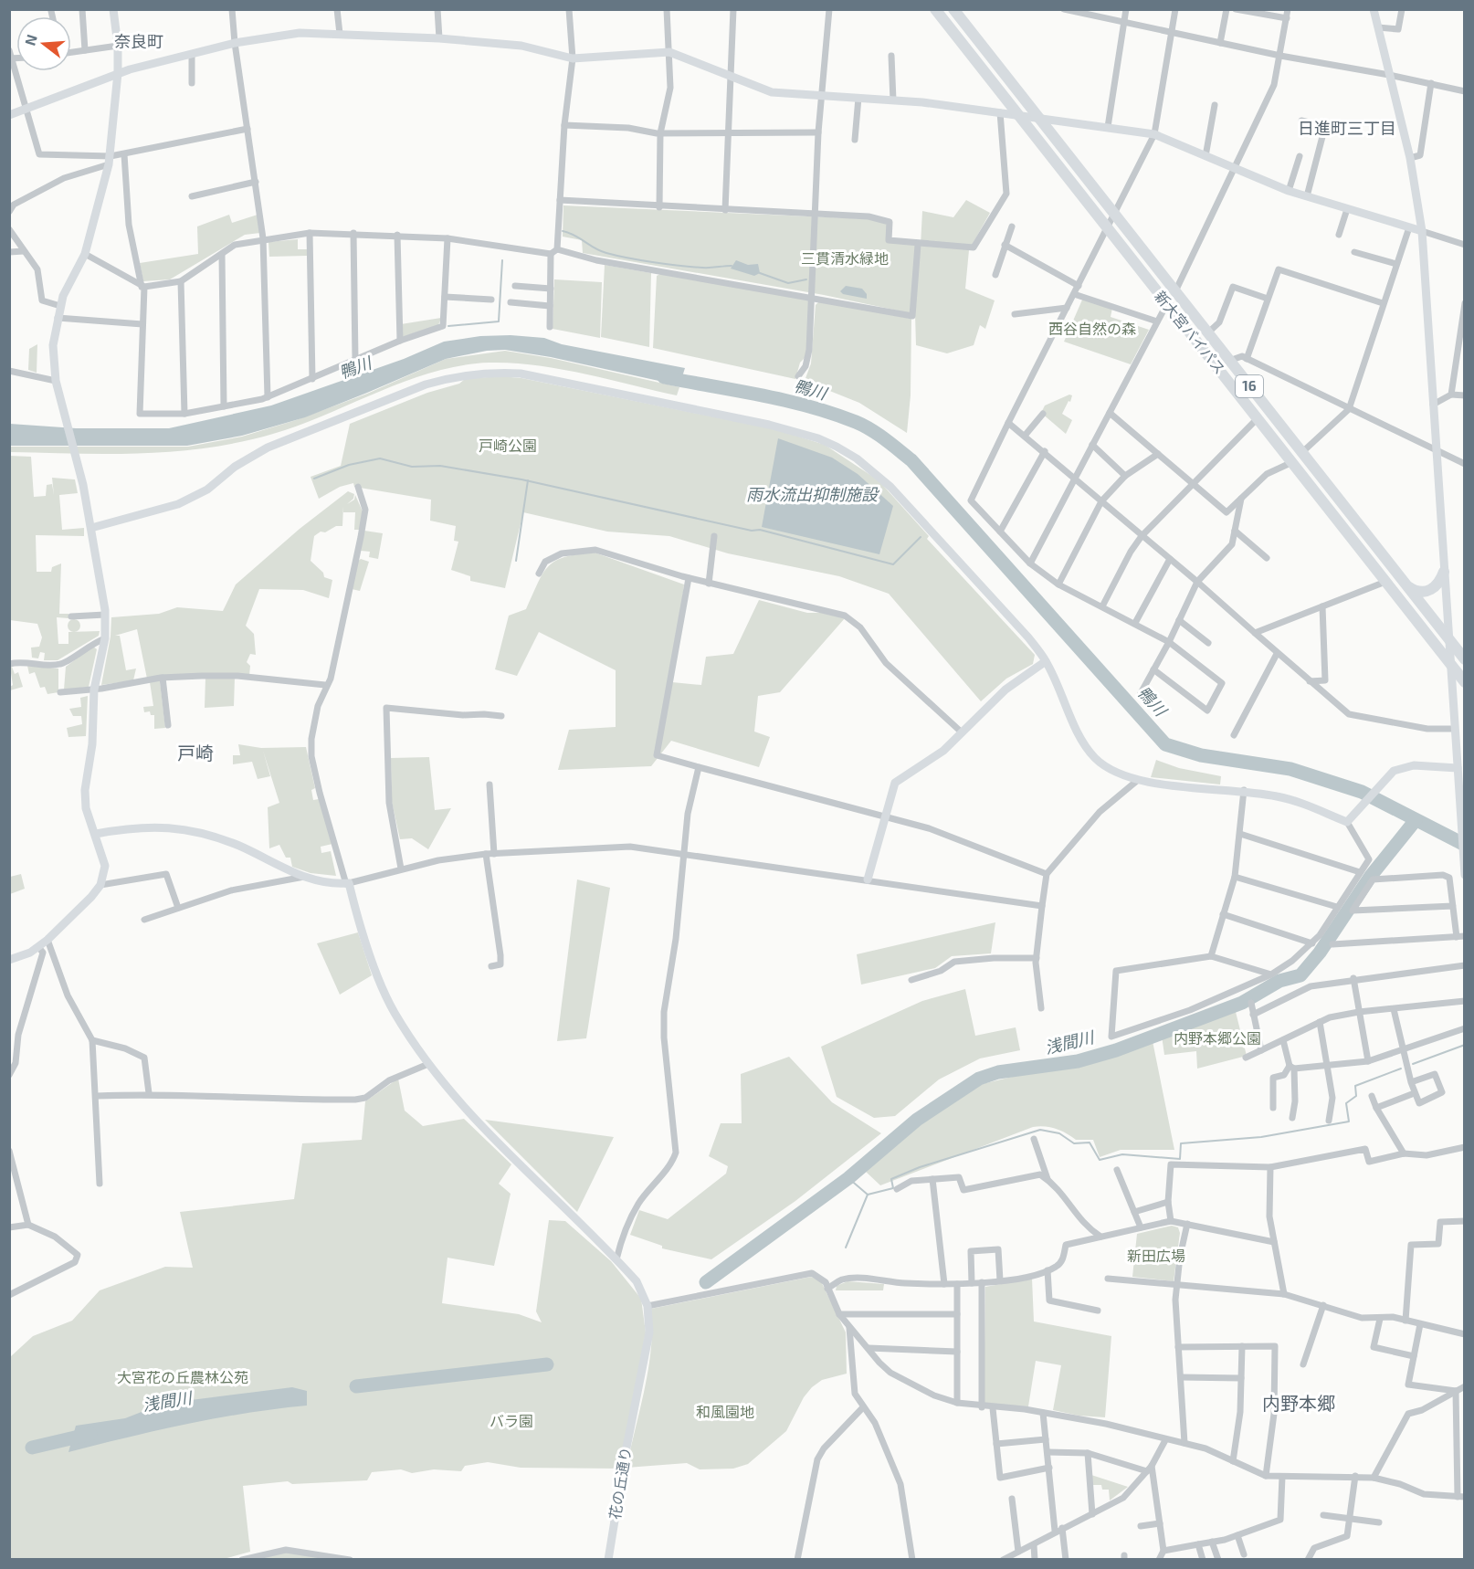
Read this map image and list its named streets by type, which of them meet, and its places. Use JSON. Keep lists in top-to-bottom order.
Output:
{
  "streets": {
    "highway": ["新大宮バイパス", "16"],
    "street": ["花の丘通り"]
  },
  "districts": [
    "奈良町",
    "日進町三丁目",
    "戸崎",
    "内野本郷"
  ],
  "water": ["鴨川", "雨水流出抑制施設", "浅間川"],
  "parks": [
    "三貫清水緑地",
    "西谷自然の森",
    "戸崎公園",
    "内野本郷公園",
    "新田広場",
    "大宮花の丘農林公苑",
    "和風園地",
    "バラ園"
  ],
  "north": "left"
}
